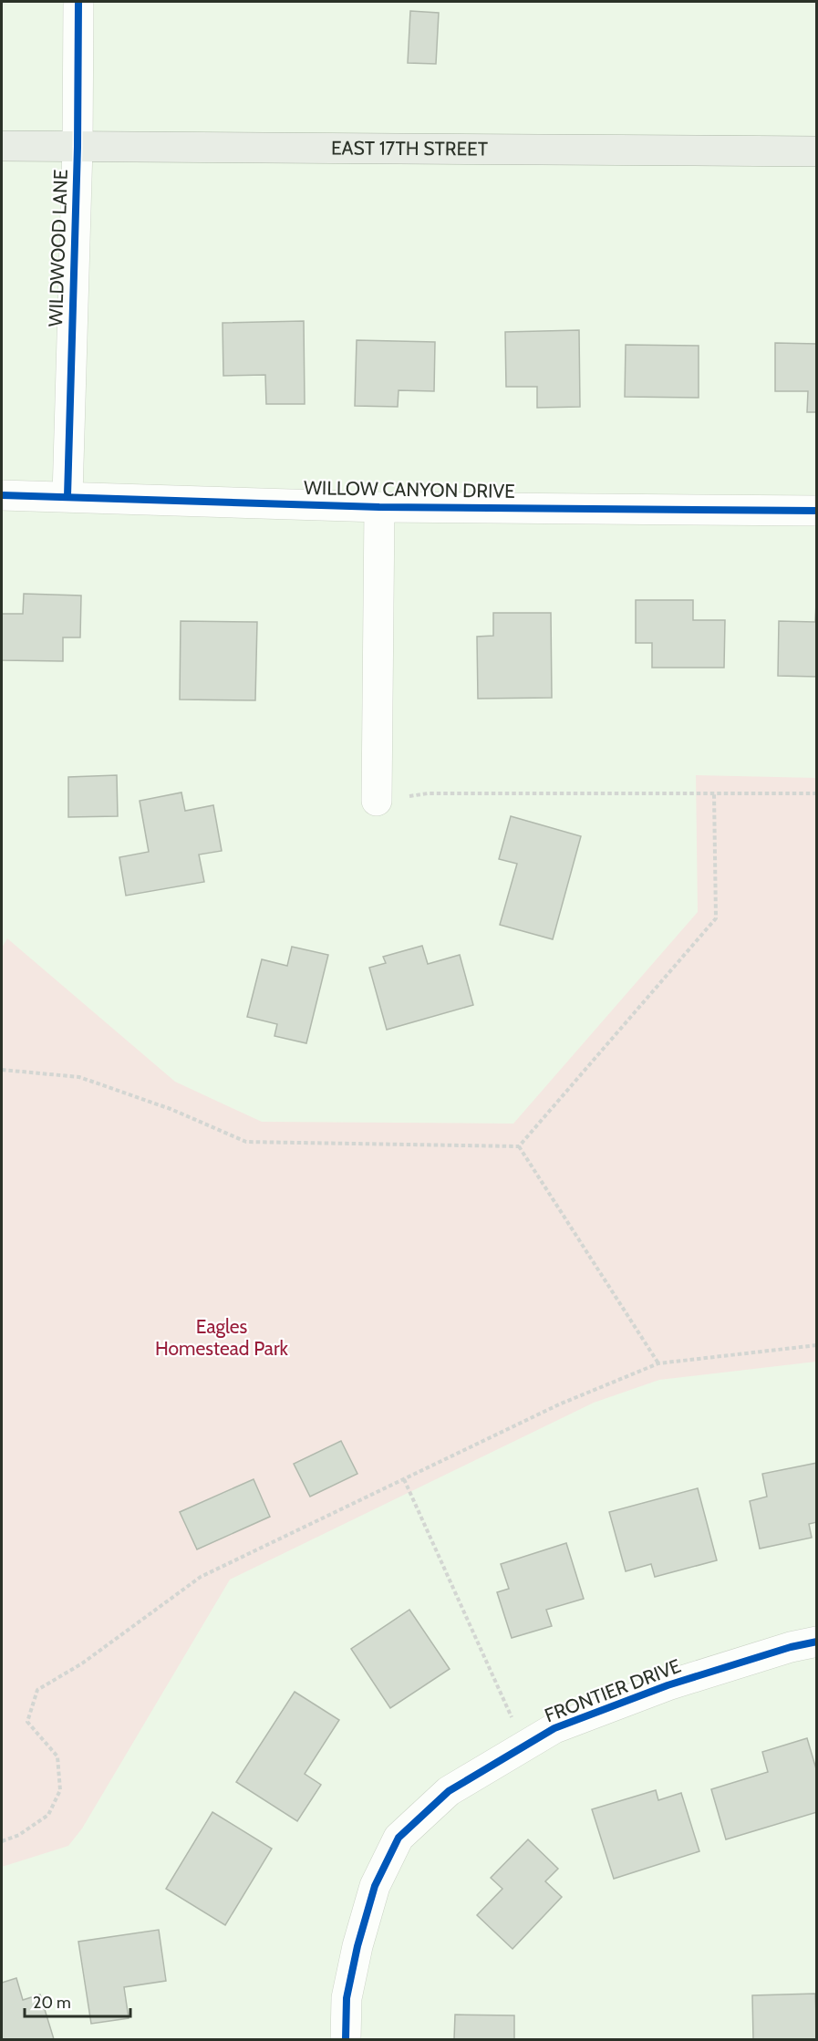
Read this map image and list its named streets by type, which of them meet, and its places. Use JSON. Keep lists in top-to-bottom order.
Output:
{
  "streets": {
    "main road": ["EAST 17TH STREET"],
    "street": ["WILDWOOD LANE", "WILLOW CANYON DRIVE", "FRONTIER DRIVE"]
  },
  "crossings": [
    ["EAST 17TH STREET", "WILDWOOD LANE"],
    ["WILDWOOD LANE", "WILLOW CANYON DRIVE"]
  ],
  "parks": ["Eagles Homestead Park"],
  "scale_bar": "20 m"
}
